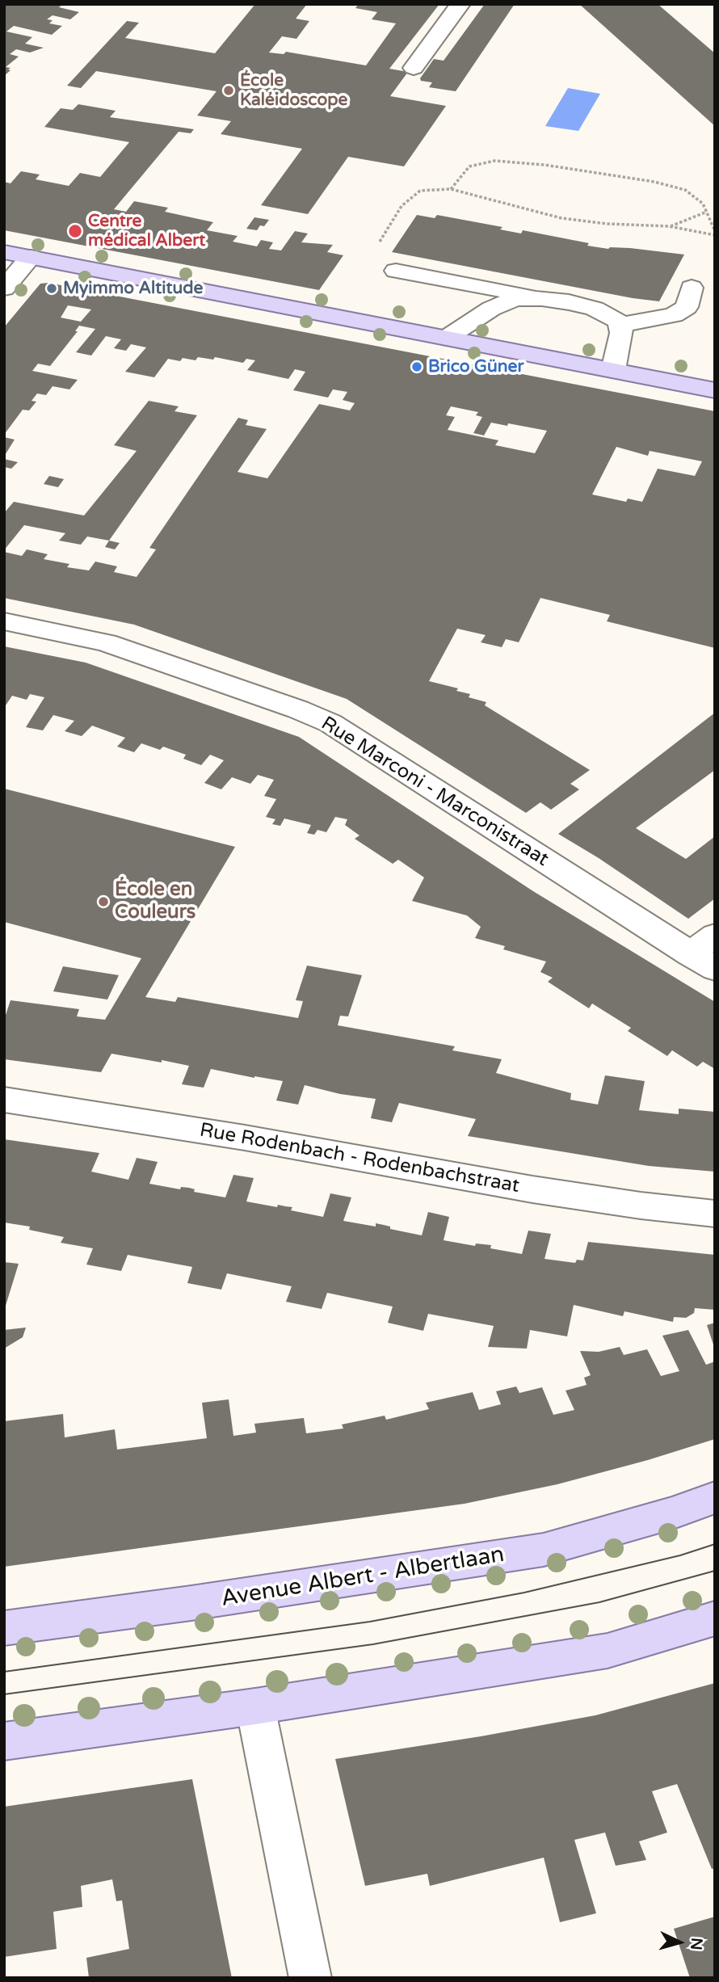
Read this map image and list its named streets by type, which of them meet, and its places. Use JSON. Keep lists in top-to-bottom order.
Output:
{
  "streets": {
    "main road": ["Avenue Albert - Albertlaan"],
    "street": ["Rue Marconi - Marconistraat", "Rue Rodenbach - Rodenbachstraat"]
  },
  "places": [
    "École Kaléidoscope",
    "Centre médical Albert",
    "Myimmo Altitude",
    "Brico Güner",
    "École en Couleurs"
  ],
  "north": "right"
}
